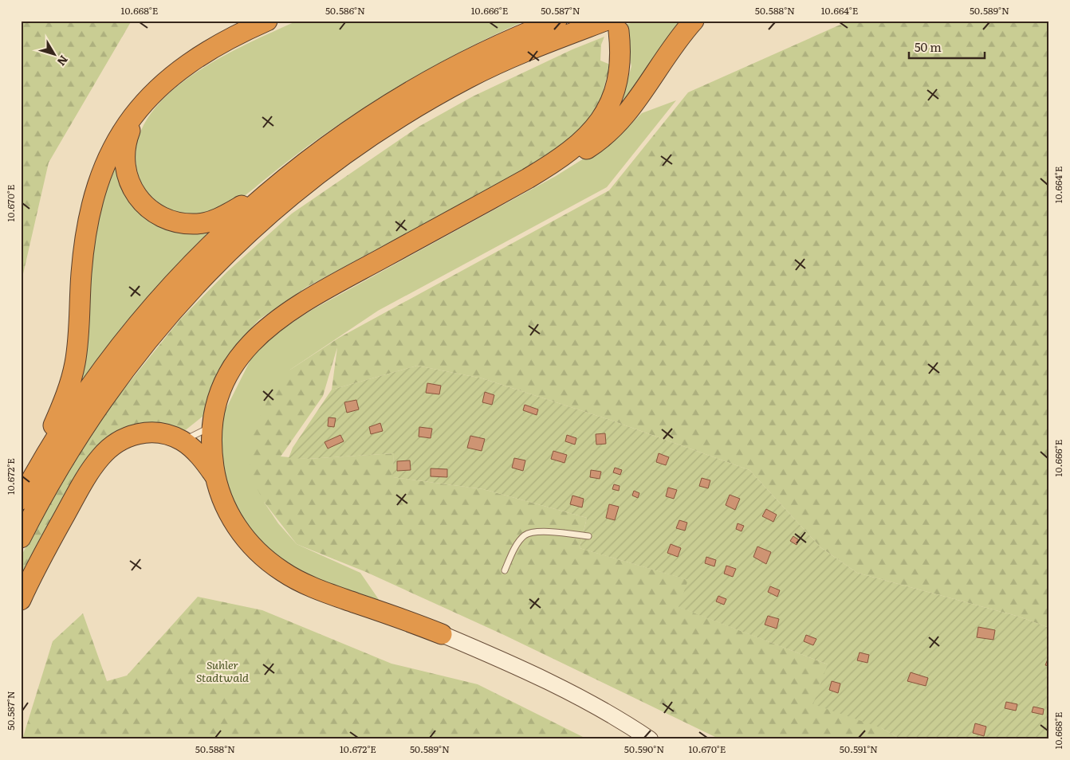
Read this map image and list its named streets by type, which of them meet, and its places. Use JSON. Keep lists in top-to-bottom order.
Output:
{
  "parks": ["Suhler Stadtwald"],
  "scale_bar": "50 m",
  "north": "bottom right",
  "coordinates": [
    "10.668°E",
    "50.586°N",
    "10.666°E",
    "50.587°N",
    "50.588°N",
    "10.664°E",
    "50.589°N",
    "10.670°E",
    "10.672°E",
    "50.590°N",
    "50.591°N"
  ]
}
